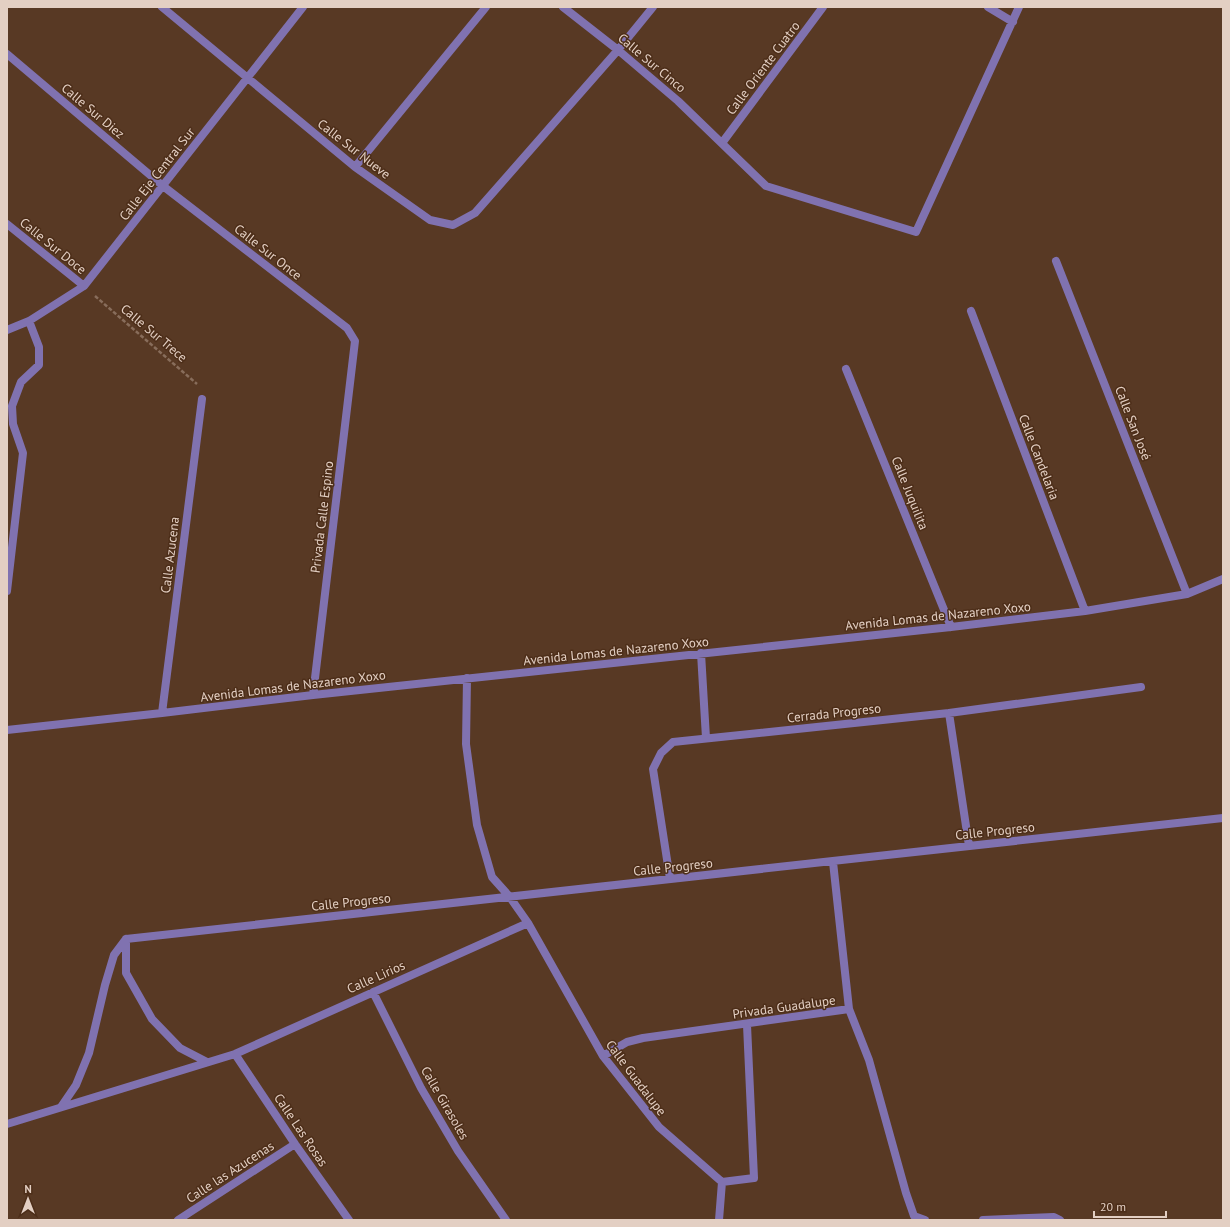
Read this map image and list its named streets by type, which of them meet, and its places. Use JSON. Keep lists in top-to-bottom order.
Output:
{
  "streets": {
    "street": [
      "Calle Sur Cinco",
      "Calle Oriente Cuatro",
      "Calle Sur Diez",
      "Calle Sur Nueve",
      "Calle Eje Central Sur",
      "Calle Sur Doce",
      "Calle Sur Once",
      "Calle San José",
      "Calle Candelaria",
      "Calle Juquilita",
      "Privada Calle Espino",
      "Calle Azucena",
      "Avenida Lomas de Nazareno Xoxo",
      "Cerrada Progreso",
      "Calle Progreso",
      "Calle Lirios",
      "Privada Guadalupe",
      "Calle Guadalupe",
      "Calle Girasoles",
      "Calle Las Rosas",
      "Calle las Azucenas"
    ],
    "path": ["Calle Sur Trece"]
  },
  "crossings": [
    ["Calle Sur Cinco", "Calle Oriente Cuatro"],
    ["Calle Sur Cinco", "Calle Sur Nueve"],
    ["Calle Sur Diez", "Calle Eje Central Sur"],
    ["Calle Sur Diez", "Calle Sur Once"],
    ["Calle Sur Nueve", "Calle Eje Central Sur"],
    ["Calle Eje Central Sur", "Calle Sur Doce"],
    ["Calle Eje Central Sur", "Calle Sur Once"],
    ["Calle Eje Central Sur", "Calle Sur Trece"],
    ["Calle Sur Doce", "Calle Sur Trece"],
    ["Calle Sur Once", "Privada Calle Espino"],
    ["Calle Sur Trece", "Calle Azucena"],
    ["Calle San José", "Avenida Lomas de Nazareno Xoxo"],
    ["Calle Candelaria", "Avenida Lomas de Nazareno Xoxo"],
    ["Calle Juquilita", "Avenida Lomas de Nazareno Xoxo"],
    ["Privada Calle Espino", "Avenida Lomas de Nazareno Xoxo"],
    ["Calle Azucena", "Avenida Lomas de Nazareno Xoxo"],
    ["Avenida Lomas de Nazareno Xoxo", "Calle Guadalupe"],
    ["Cerrada Progreso", "Calle Progreso"],
    ["Calle Progreso", "Privada Guadalupe"],
    ["Calle Progreso", "Calle Guadalupe"],
    ["Calle Lirios", "Calle Guadalupe"],
    ["Calle Lirios", "Calle Girasoles"],
    ["Calle Lirios", "Calle Las Rosas"],
    ["Privada Guadalupe", "Calle Guadalupe"],
    ["Calle Las Rosas", "Calle las Azucenas"]
  ],
  "scale_bar": "20 m",
  "north": "top"
}
